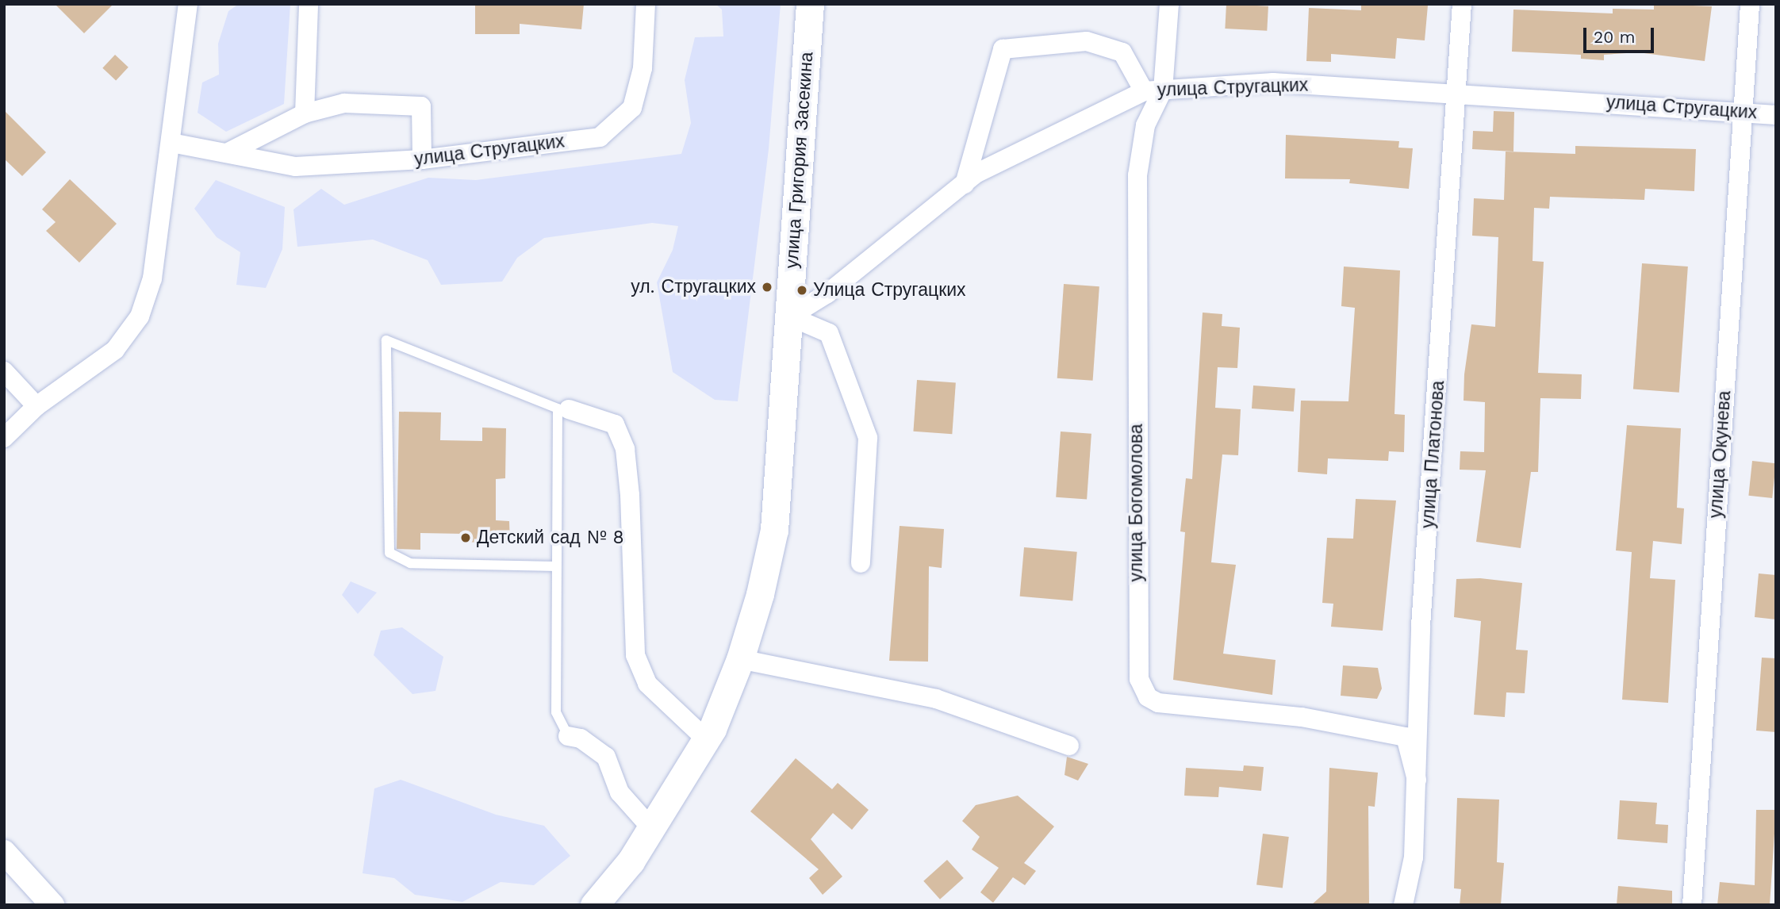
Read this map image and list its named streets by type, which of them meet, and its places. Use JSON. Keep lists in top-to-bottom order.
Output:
{
  "streets": {
    "main road": ["улица Григория Засекина"],
    "street": [
      "улица Стругацких",
      "улица Платонова",
      "улица Окунева",
      "улица Богомолова"
    ]
  },
  "crossings": [
    ["улица Стругацких", "улица Григория Засекина"],
    ["улица Стругацких", "улица Платонова"],
    ["улица Стругацких", "улица Окунева"],
    ["улица Стругацких", "улица Богомолова"],
    ["улица Платонова", "улица Богомолова"]
  ],
  "places": ["ул. Стругацких", "Улица Стругацких", "Детский сад № 8"],
  "scale_bar": "20 m"
}
